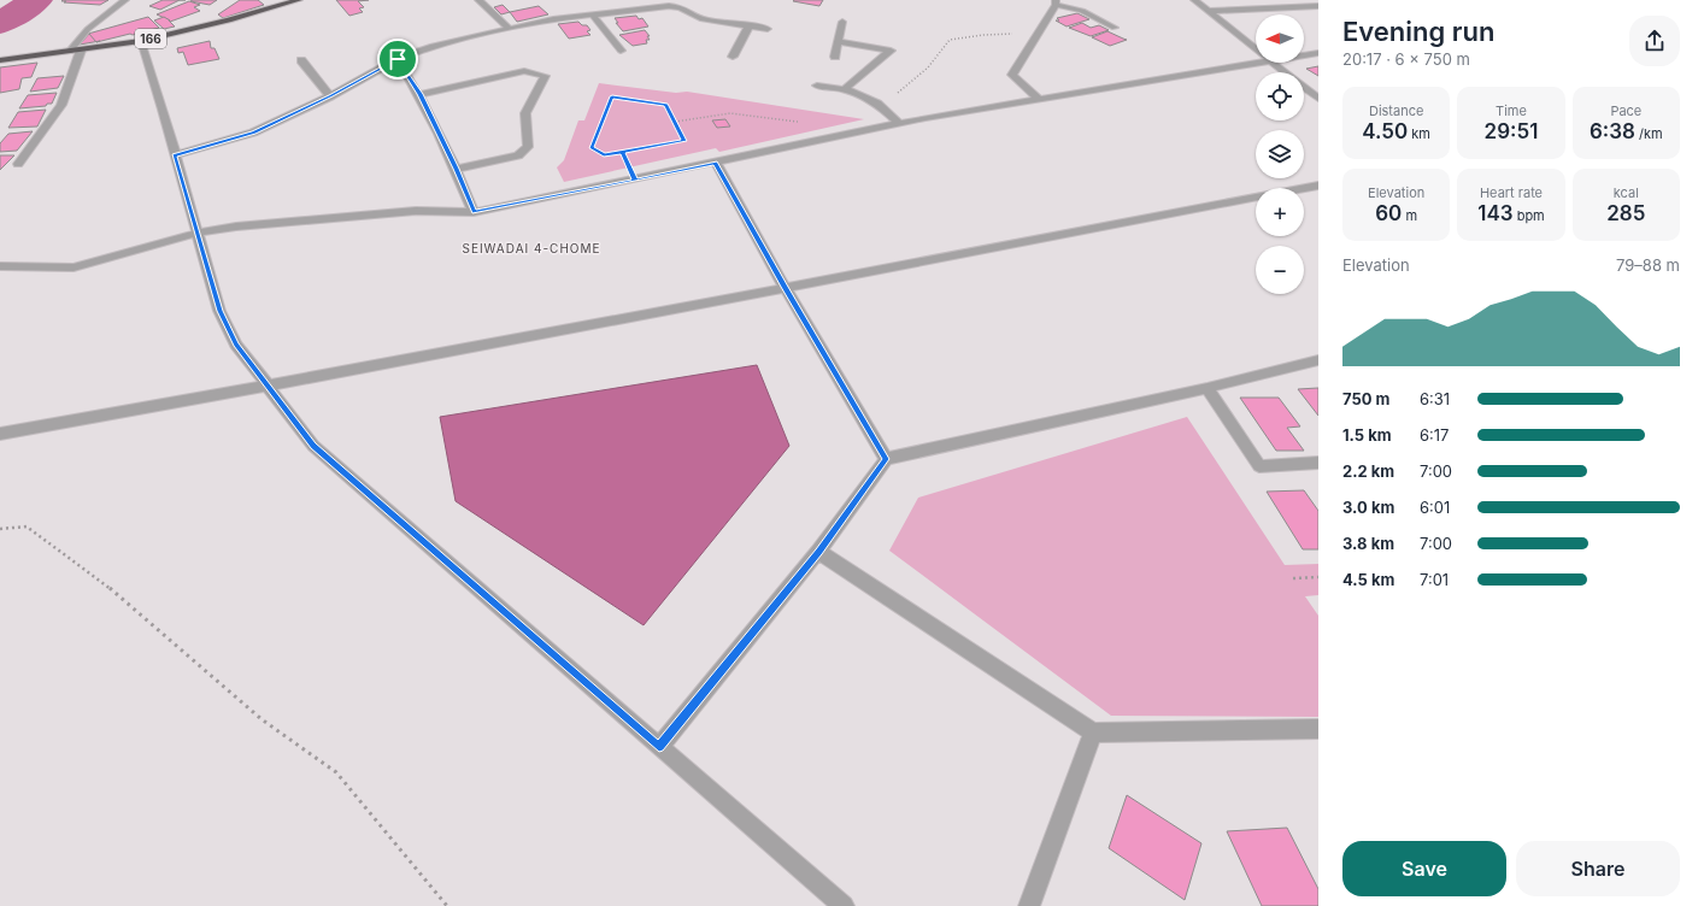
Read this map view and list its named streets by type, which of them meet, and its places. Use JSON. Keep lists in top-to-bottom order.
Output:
{
  "streets": {
    "highway": ["166"]
  },
  "districts": ["SEIWADAI 4-CHOME"],
  "north": "left",
  "page": {
    "heading": ["Evening run", "20:17 · 6 × 750 m"],
    "map_buttons": ["+", "−"],
    "stats": [
      ["Distance", "4.50 km"],
      ["Time", "29:51"],
      ["Pace", "6:38 /km"],
      ["Elevation", "60 m"],
      ["Heart rate", "143 bpm"],
      ["kcal", "285"]
    ],
    "chart": ["Elevation", "79–88 m"],
    "list": [
      {
        "name": "750 m",
        "note": "6:31"
      },
      {
        "name": "1.5 km",
        "note": "6:17"
      },
      {
        "name": "2.2 km",
        "note": "7:00"
      },
      {
        "name": "3.0 km",
        "note": "6:01"
      },
      {
        "name": "3.8 km",
        "note": "7:00"
      },
      {
        "name": "4.5 km",
        "note": "7:01"
      }
    ],
    "buttons": ["Save", "Share"]
  }
}
